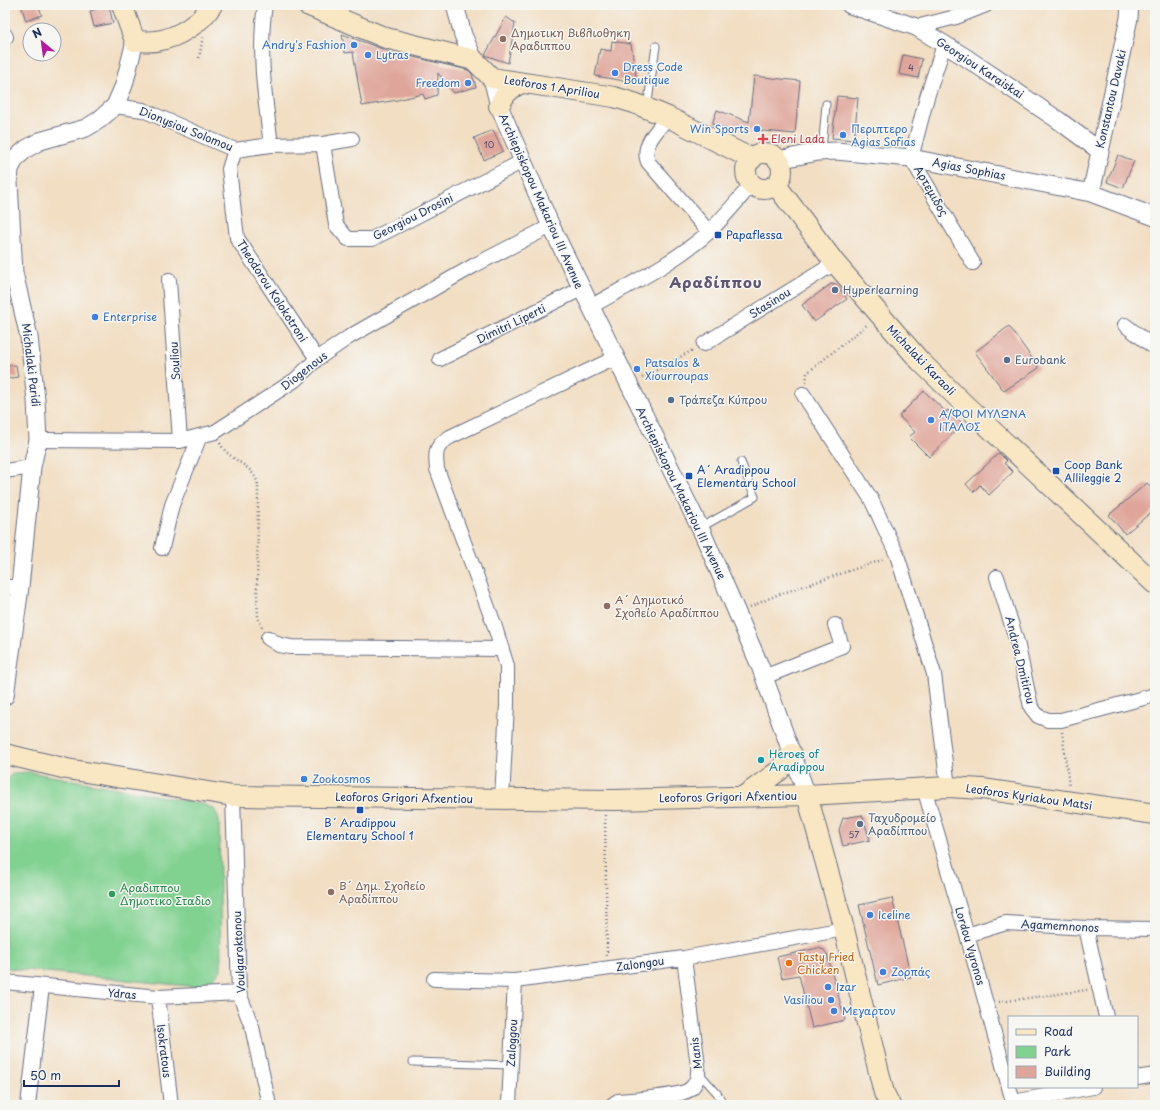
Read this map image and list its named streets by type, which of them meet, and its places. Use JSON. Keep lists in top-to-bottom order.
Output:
{
  "streets": {
    "main road": [
      "Leoforos 1 Apriliou",
      "Archiepiskopou Makariou III Avenue",
      "Michalaki Karaoli",
      "Leoforos Grigori Afxentiou",
      "Leoforos Kyriakou Matsi"
    ],
    "street": [
      "Georgiou Karaiskai",
      "Konstantou Davaki",
      "Dionysiou Solomou",
      "Agias Sophias",
      "Αρτεμιδος",
      "Georgiou Drosini",
      "Theodorou Kolokotroni",
      "Stasinou",
      "Dimitri Liperti",
      "Souliou",
      "Michalaki Paridi",
      "Diogenous",
      "Andrea Dmitirou",
      "Agamemnonos",
      "Lordou Vyronos",
      "Voulgaroktonou",
      "Zalongou",
      "Ydras",
      "Zaloggou",
      "Isokratous",
      "Manis"
    ]
  },
  "crossings": [
    ["Georgiou Karaiskai", "Konstantou Davaki"],
    ["Georgiou Karaiskai", "Αρτεμιδος"],
    ["Leoforos 1 Apriliou", "Agias Sophias"],
    ["Leoforos 1 Apriliou", "Archiepiskopou Makariou III Avenue"],
    ["Leoforos 1 Apriliou", "Michalaki Karaoli"],
    ["Konstantou Davaki", "Agias Sophias"],
    ["Dionysiou Solomou", "Georgiou Drosini"],
    ["Dionysiou Solomou", "Theodorou Kolokotroni"],
    ["Dionysiou Solomou", "Michalaki Paridi"],
    ["Agias Sophias", "Αρτεμιδος"],
    ["Agias Sophias", "Michalaki Karaoli"],
    ["Archiepiskopou Makariou III Avenue", "Georgiou Drosini"],
    ["Archiepiskopou Makariou III Avenue", "Dimitri Liperti"],
    ["Archiepiskopou Makariou III Avenue", "Diogenous"],
    ["Archiepiskopou Makariou III Avenue", "Leoforos Grigori Afxentiou"],
    ["Archiepiskopou Makariou III Avenue", "Leoforos Kyriakou Matsi"],
    ["Archiepiskopou Makariou III Avenue", "Zalongou"],
    ["Theodorou Kolokotroni", "Diogenous"],
    ["Stasinou", "Michalaki Karaoli"],
    ["Souliou", "Diogenous"],
    ["Michalaki Paridi", "Diogenous"],
    ["Leoforos Grigori Afxentiou", "Leoforos Kyriakou Matsi"],
    ["Leoforos Grigori Afxentiou", "Voulgaroktonou"],
    ["Leoforos Kyriakou Matsi", "Lordou Vyronos"],
    ["Agamemnonos", "Lordou Vyronos"],
    ["Voulgaroktonou", "Ydras"],
    ["Zalongou", "Zaloggou"],
    ["Zalongou", "Manis"],
    ["Ydras", "Isokratous"]
  ],
  "districts": ["Αραδίππου"],
  "places": {
    "other": [
      "Δημοτικη Βιβλιοθηκη Αραδιππου",
      "Andry's Fashion",
      "Lytras",
      "Dress Code Boutique",
      "Freedom",
      "Win Sports",
      "Περιπτερο Agias Sofias",
      "Hyperlearning",
      "Enterprise",
      "Eurobank",
      "Patsalos & Xiourroupas",
      "Τράπεζα Κύπρου",
      "Α/ΦΟΙ ΜΥΛΩΝΑ ΙΤΑΛΟΣ",
      "Α´ Δημοτικό Σχολείο Αραδίππου",
      "Heroes of Aradippou",
      "Zookosmos",
      "Ταχυδρομείο Αραδίππου",
      "Β´ Δημ. Σχολείο Αραδίππου",
      "Αραδιππου Δημοτικο Σταδιο",
      "Iceline",
      "Tasty Fried Chicken",
      "Ζορπάς",
      "Izar",
      "Vasiliou",
      "Μεγαρτον"
    ],
    "health": ["Eleni Lada"],
    "transit": [
      "Papaflessa",
      "Coop Bank Allileggie 2",
      "A´ Aradippou Elementary School",
      "B´ Aradippou Elementary School 1"
    ]
  },
  "house_numbers": ["4", "10", "57"],
  "legend": ["Road", "Park", "Building"],
  "scale_bar": "50 m",
  "north": "top left"
}
